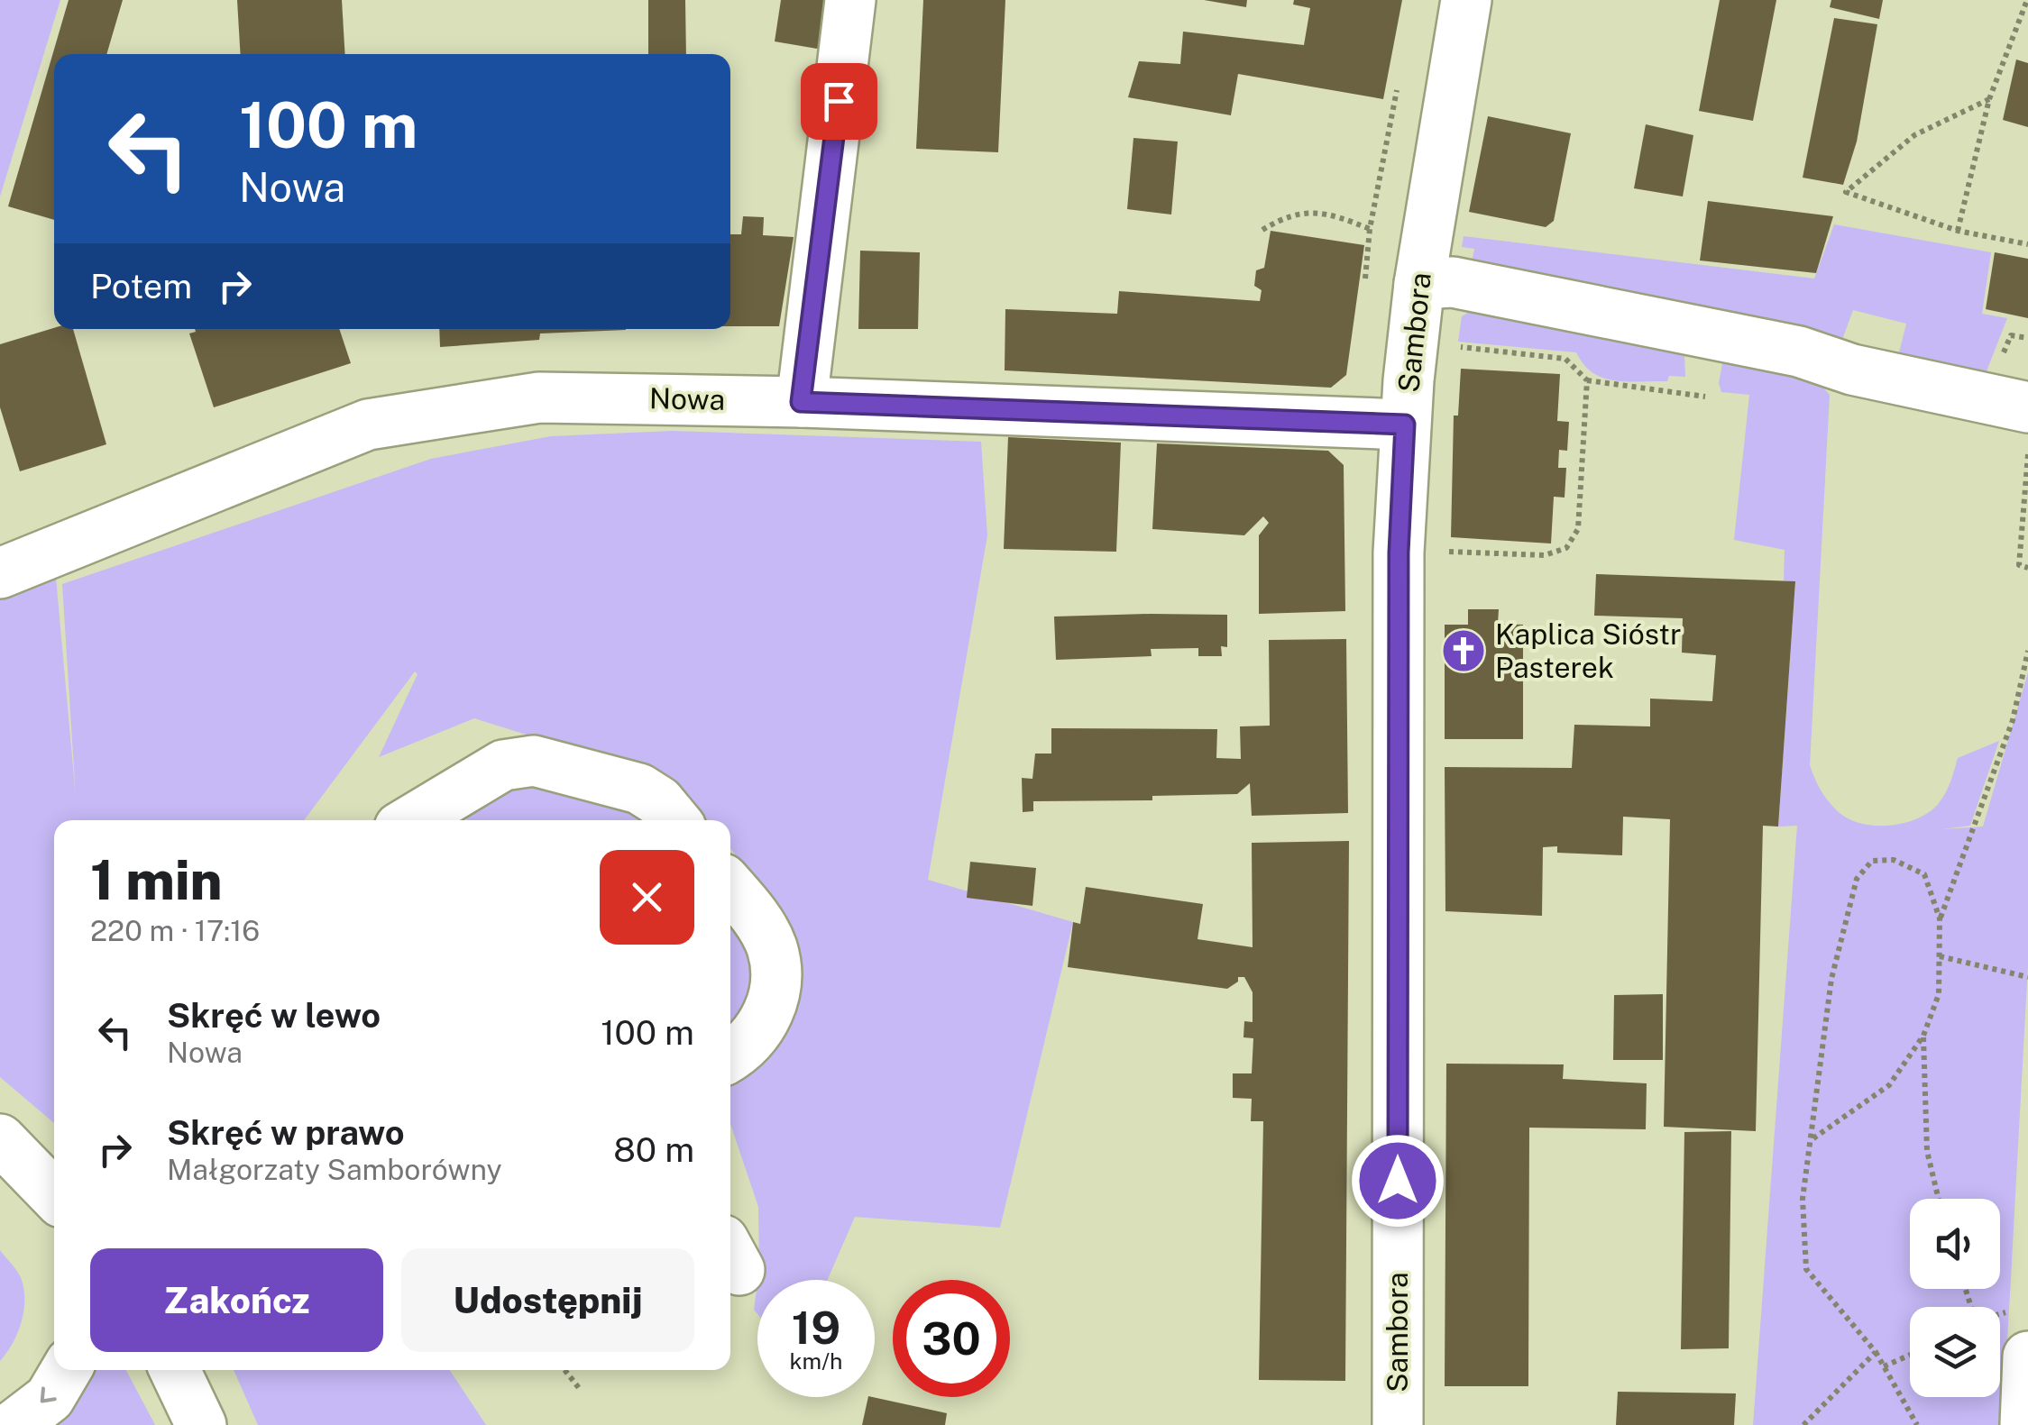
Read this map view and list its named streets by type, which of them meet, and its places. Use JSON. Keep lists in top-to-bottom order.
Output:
{
  "streets": {
    "street": ["Sambora", "Nowa"]
  },
  "crossings": [
    ["Sambora", "Nowa"]
  ],
  "places": {
    "church": ["Kaplica Sióstr Pasterek"]
  },
  "page": {
    "turn": ["100 m", "Nowa"],
    "then": "Potem",
    "heading": ["1 min", "220 m · 17:16"],
    "list": [
      {
        "name": "Skręć w lewo",
        "note": "Nowa",
        "value": "100 m"
      },
      {
        "name": "Skręć w prawo",
        "note": "Małgorzaty Samborówny",
        "value": "80 m"
      }
    ],
    "buttons": ["Zakończ", "Udostępnij"],
    "speed": "19 km/h",
    "limit": "30"
  }
}
